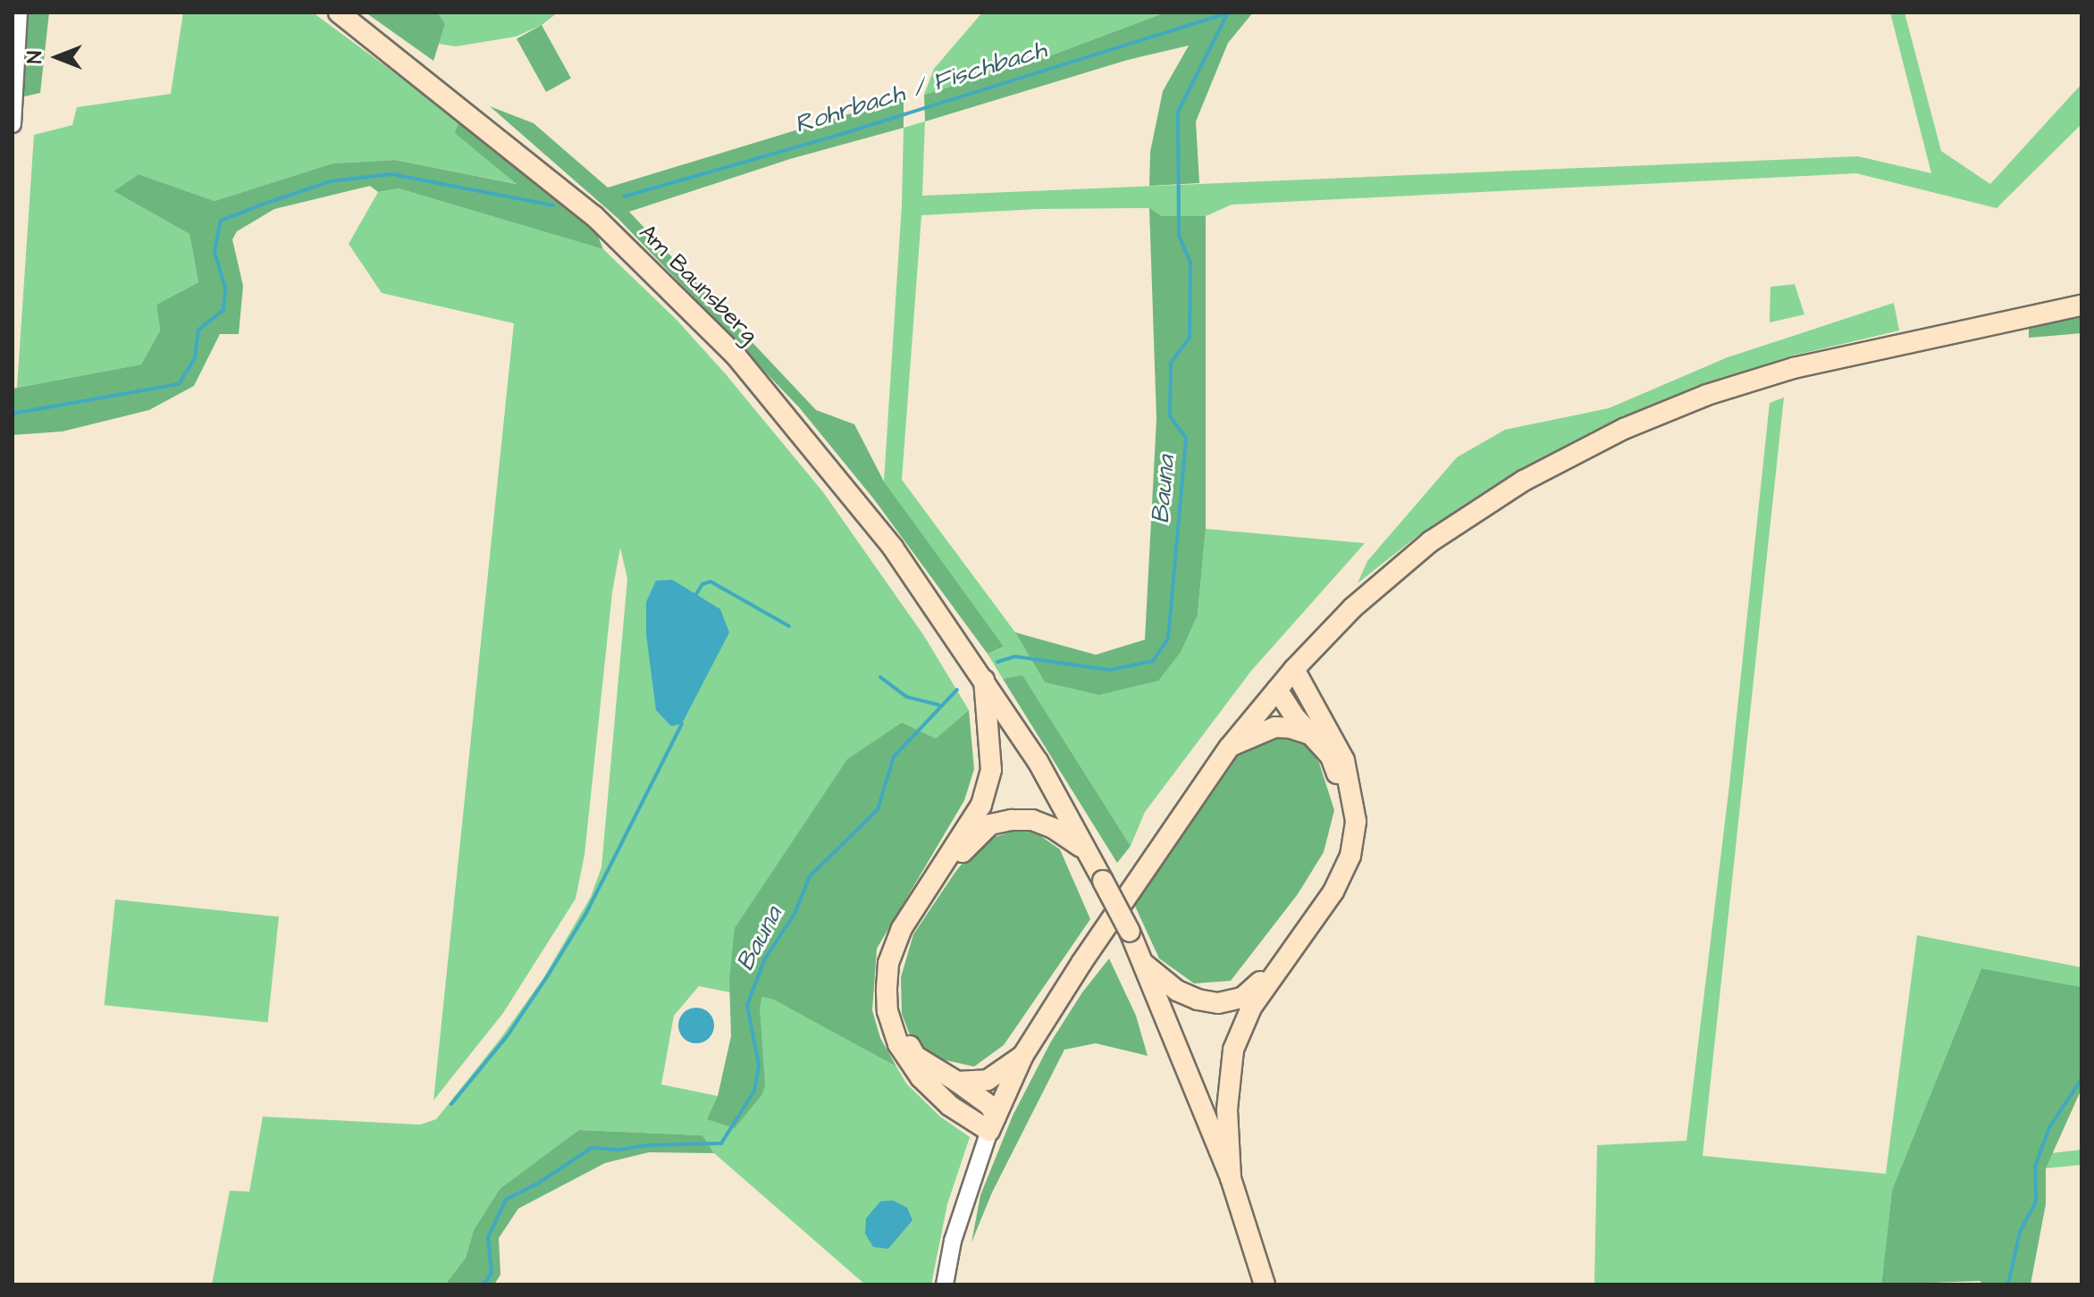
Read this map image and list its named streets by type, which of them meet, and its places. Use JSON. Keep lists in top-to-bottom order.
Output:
{
  "streets": {
    "main road": ["Am Baunsberg"]
  },
  "water": ["Rohrbach / Fischbach", "Bauna"],
  "north": "left"
}
